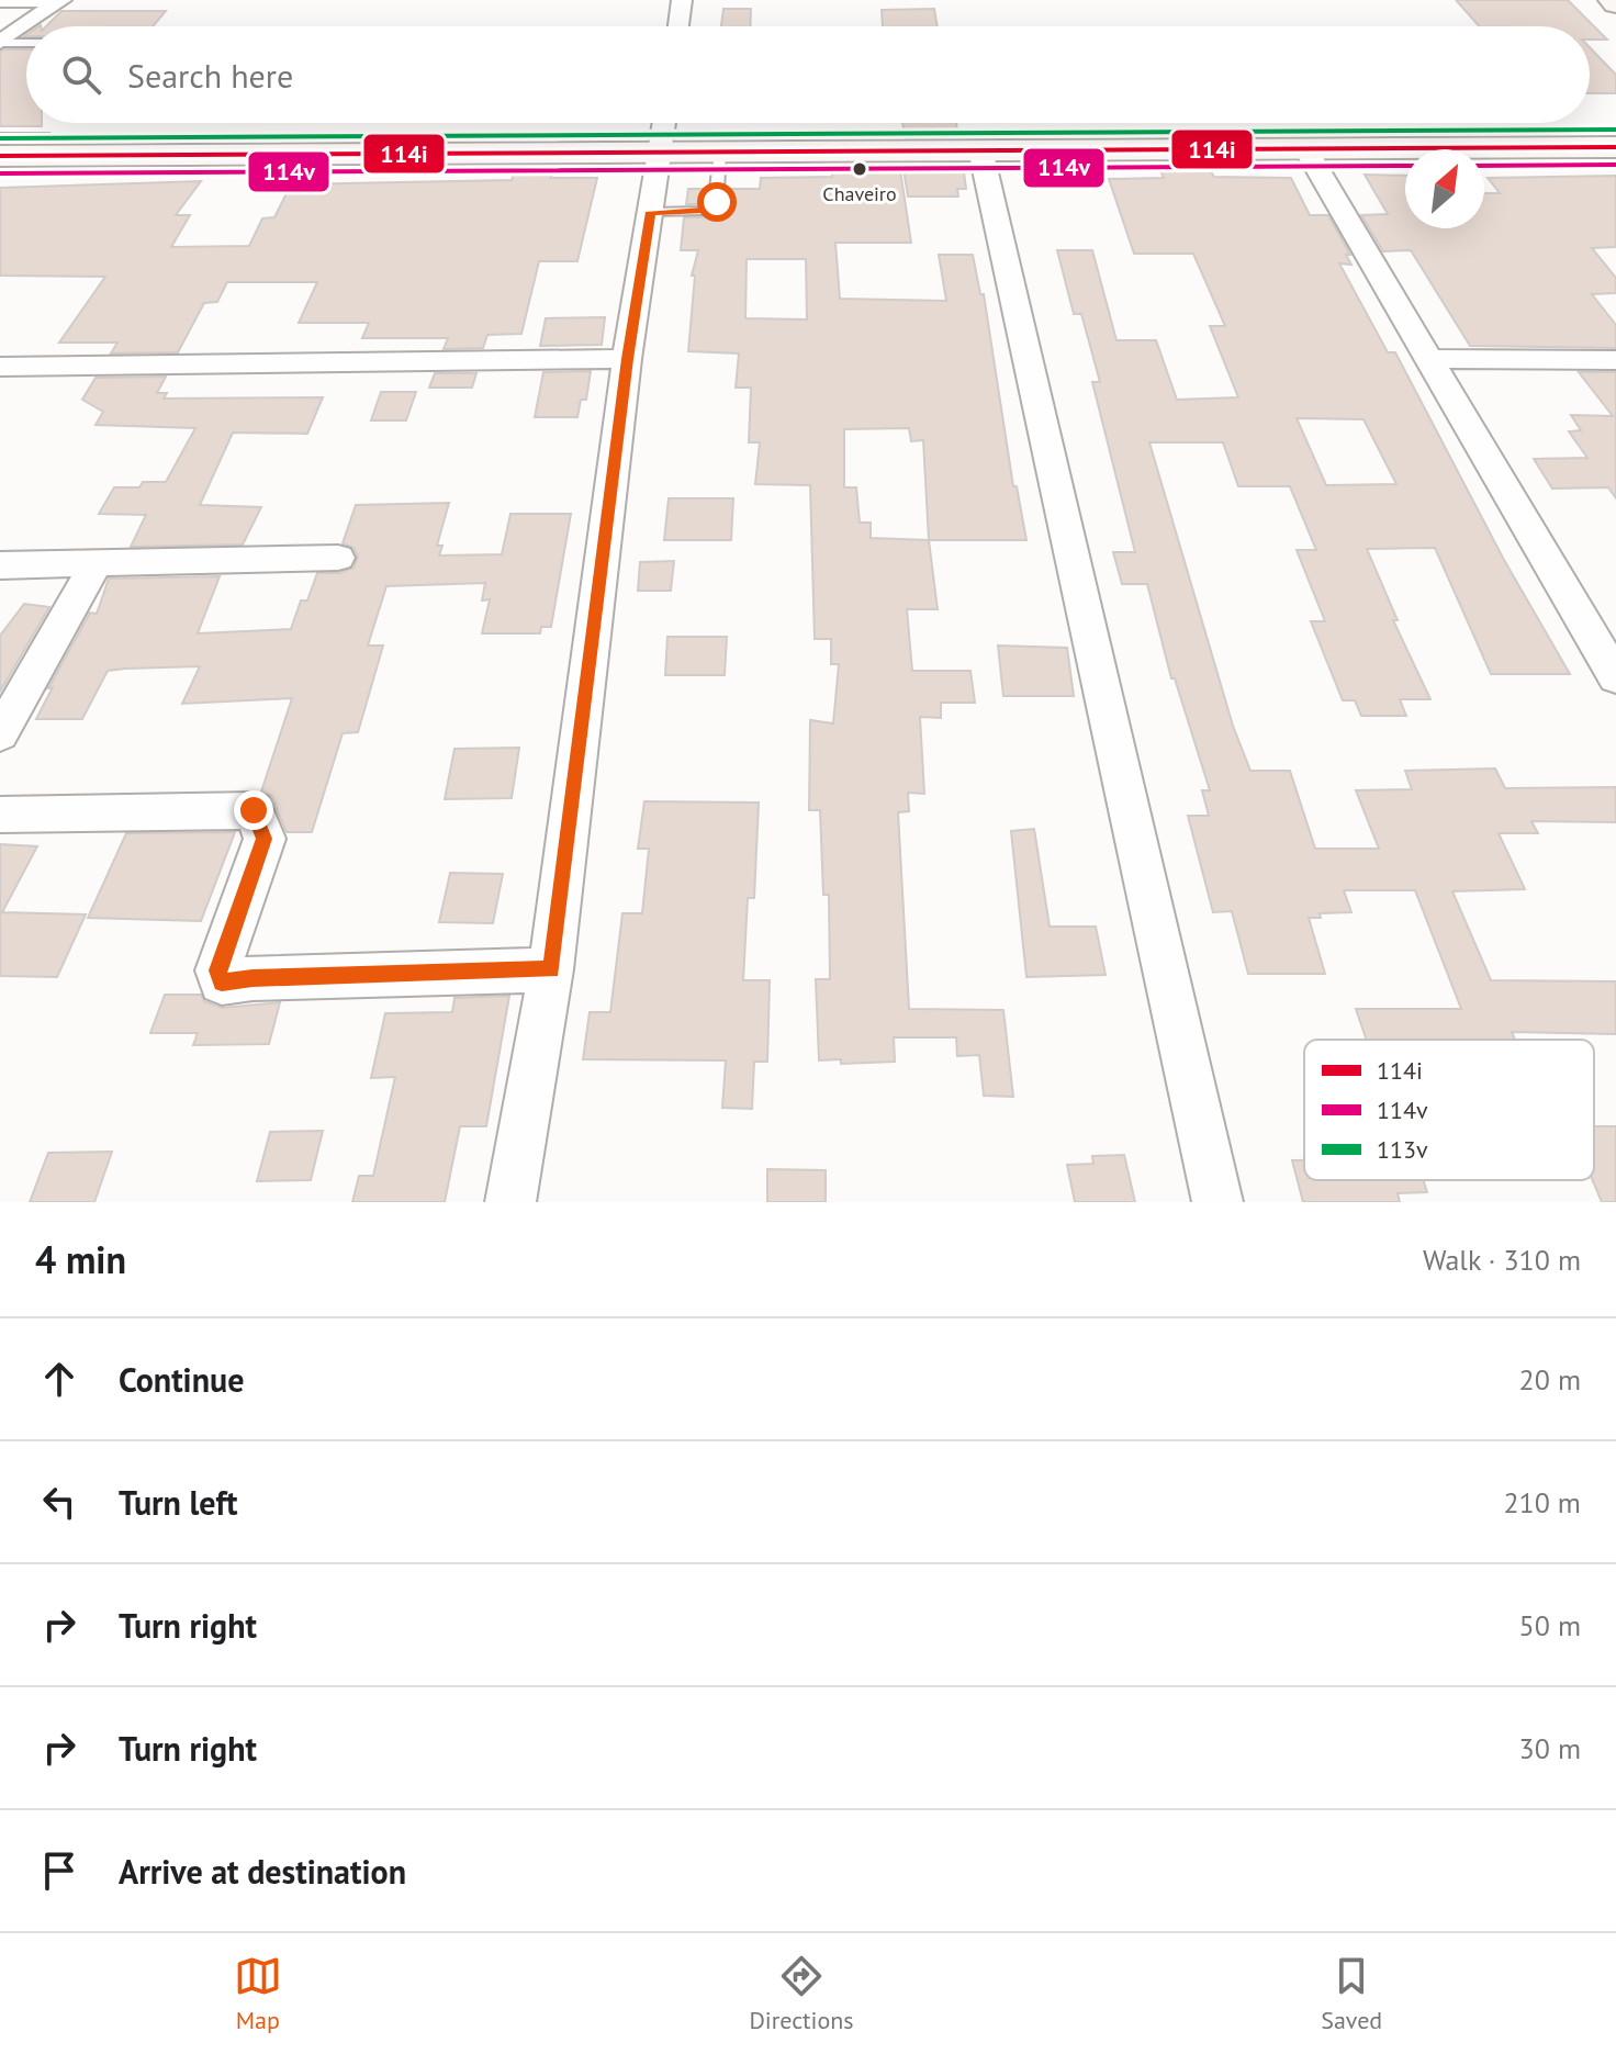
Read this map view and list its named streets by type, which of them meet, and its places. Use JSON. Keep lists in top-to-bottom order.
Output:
{
  "places": ["Chaveiro"],
  "lines": ["transit line 113v", "transit line 114i", "transit line 114v"],
  "legend": ["114i", "114v", "113v"],
  "north": "top right",
  "page": {
    "search": "Search here",
    "heading": ["4 min", "Walk · 310 m"],
    "list": [
      ["Continue", "20 m"],
      ["Turn left", "210 m"],
      ["Turn right", "50 m"],
      ["Turn right", "30 m"],
      "Arrive at destination"
    ],
    "nav": ["Map", "Directions", "Saved"]
  }
}
